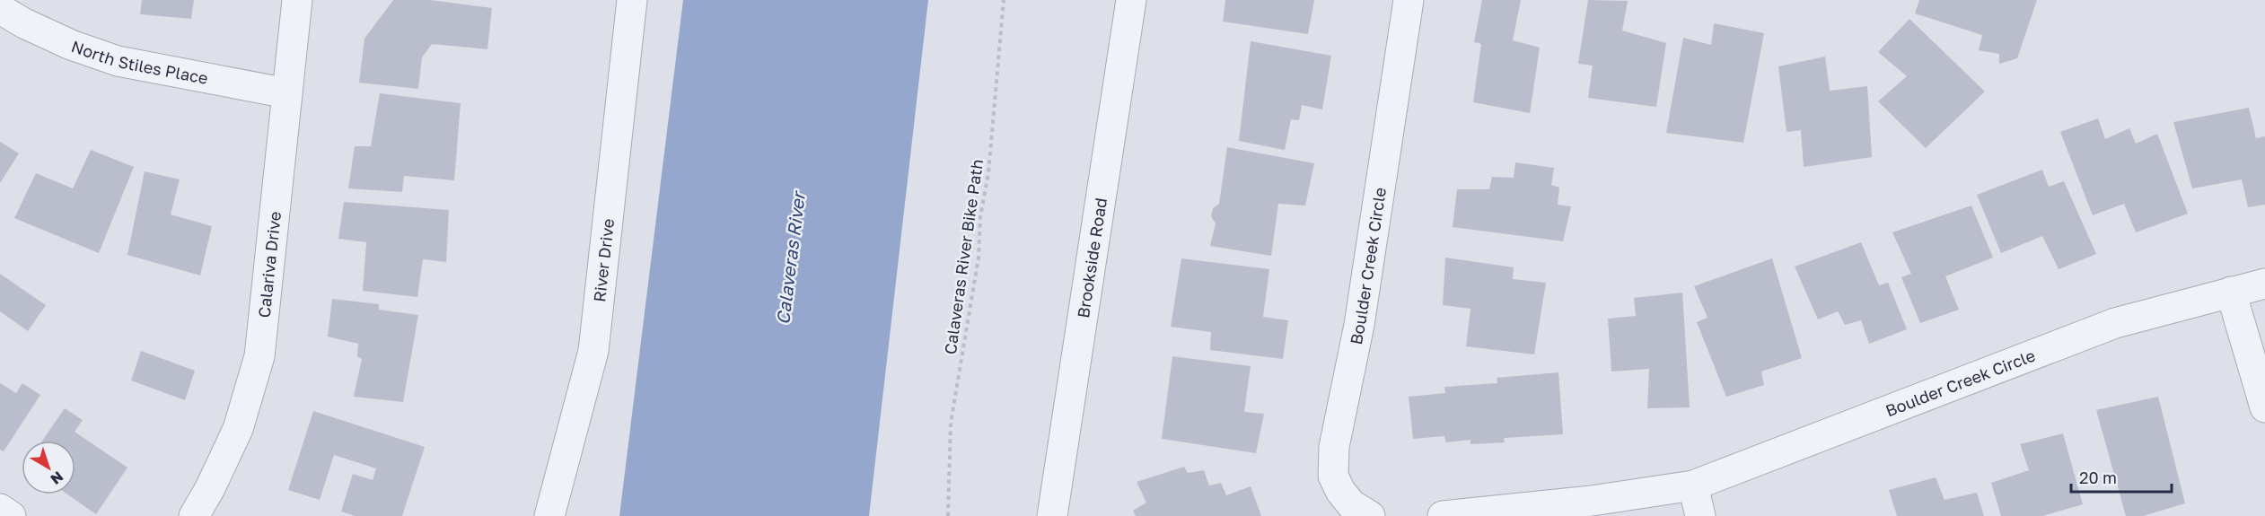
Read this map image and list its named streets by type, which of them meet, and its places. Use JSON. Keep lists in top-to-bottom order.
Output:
{
  "streets": {
    "street": [
      "North Stiles Place",
      "Brookside Road",
      "River Drive",
      "Calariva Drive",
      "Boulder Creek Circle"
    ],
    "path": ["Calaveras River Bike Path"]
  },
  "crossings": [
    ["North Stiles Place", "Calariva Drive"]
  ],
  "water": ["Calaveras River"],
  "scale_bar": "20 m",
  "north": "bottom right"
}
